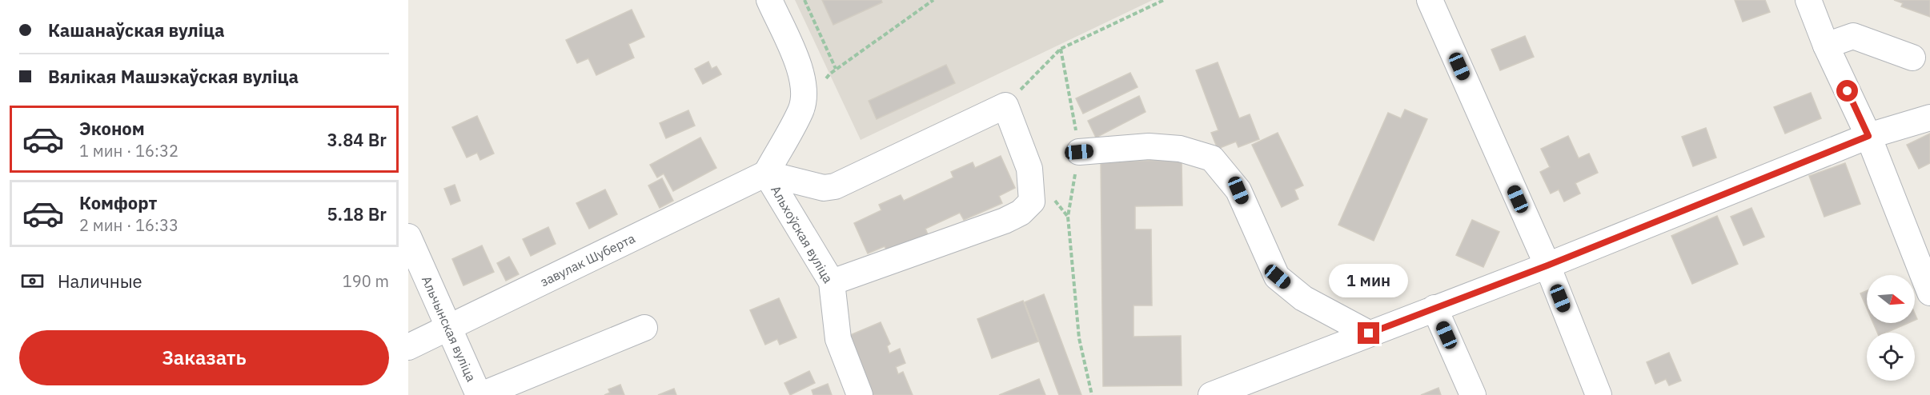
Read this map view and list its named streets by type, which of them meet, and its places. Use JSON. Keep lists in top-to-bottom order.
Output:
{
  "streets": {
    "street": ["Альхоўская вуліца", "завулак Шуберта", "Альчынская вуліца"]
  },
  "crossings": [
    ["Альхоўская вуліца", "завулак Шуберта"],
    ["завулак Шуберта", "Альчынская вуліца"]
  ],
  "north": "right",
  "page": {
    "banner": ["Кашанаўская вуліца", "Вялікая Машэкаўская вуліца"],
    "list": [
      {
        "name": "Эконом",
        "note": "1 мин · 16:32",
        "value": "3.84 Br"
      },
      {
        "name": "Комфорт",
        "note": "2 мин · 16:33",
        "value": "5.18 Br"
      }
    ],
    "pay": ["Наличные", "190 m"],
    "bubble": "1 мин",
    "buttons": "Заказать"
  }
}
